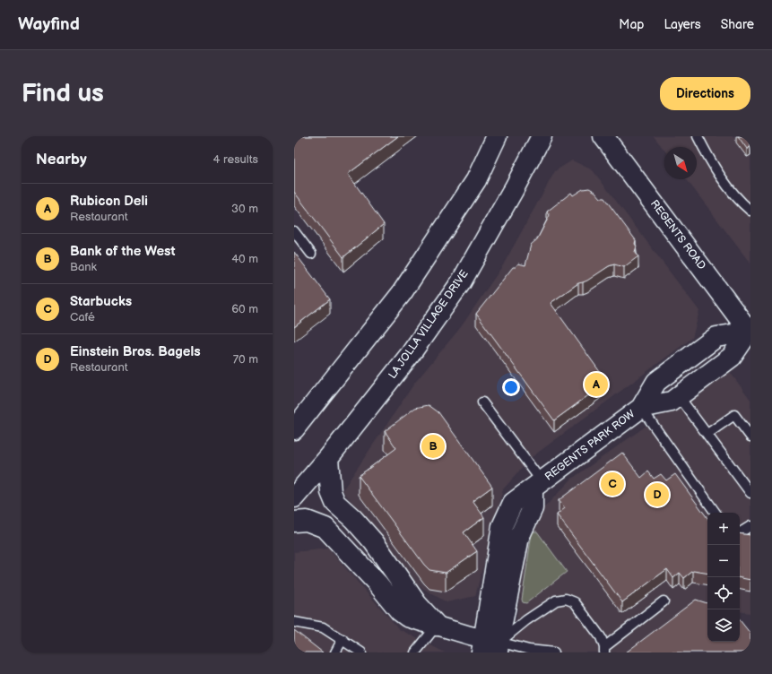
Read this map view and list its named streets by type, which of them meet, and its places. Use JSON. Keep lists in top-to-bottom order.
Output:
{
  "streets": {
    "main road": ["REGENTS ROAD", "LA JOLLA VILLAGE DRIVE", "REGENTS PARK ROW"]
  },
  "crossings": [
    ["REGENTS ROAD", "REGENTS PARK ROW"]
  ],
  "north": "bottom right",
  "page": {
    "header": "Wayfind",
    "nav": ["Map", "Layers", "Share"],
    "buttons": "Directions",
    "title": "Find us",
    "heading": ["Nearby", "4 results"],
    "list": [
      {
        "mark": "A",
        "name": "Rubicon Deli",
        "note": "Restaurant",
        "value": "30 m"
      },
      {
        "mark": "B",
        "name": "Bank of the West",
        "note": "Bank",
        "value": "40 m"
      },
      {
        "mark": "C",
        "name": "Starbucks",
        "note": "Café",
        "value": "60 m"
      },
      {
        "mark": "D",
        "name": "Einstein Bros. Bagels",
        "note": "Restaurant",
        "value": "70 m"
      }
    ],
    "pins": [
      "A",
      "B",
      "C",
      "D"
    ],
    "map_buttons": ["+", "−"]
  }
}
